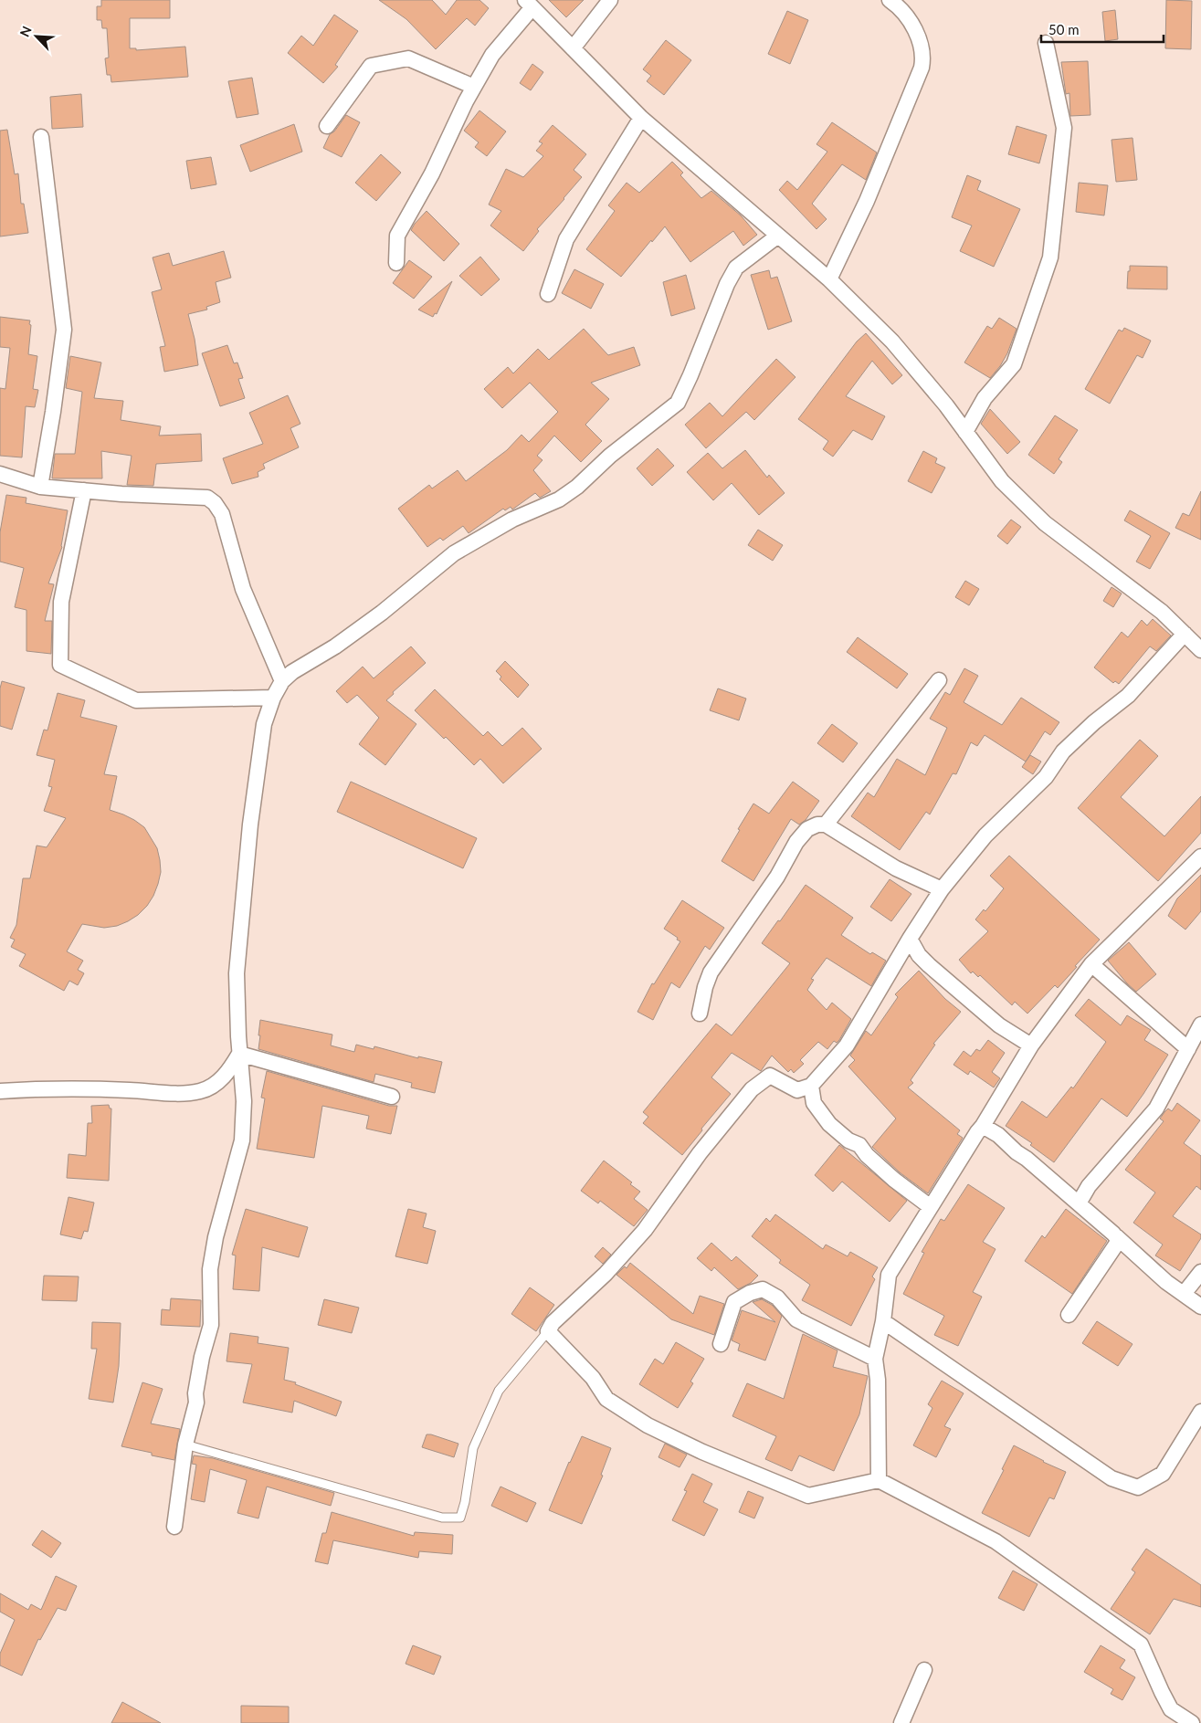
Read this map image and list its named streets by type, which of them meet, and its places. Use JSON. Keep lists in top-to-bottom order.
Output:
{
  "scale_bar": "50 m",
  "north": "top left"
}
